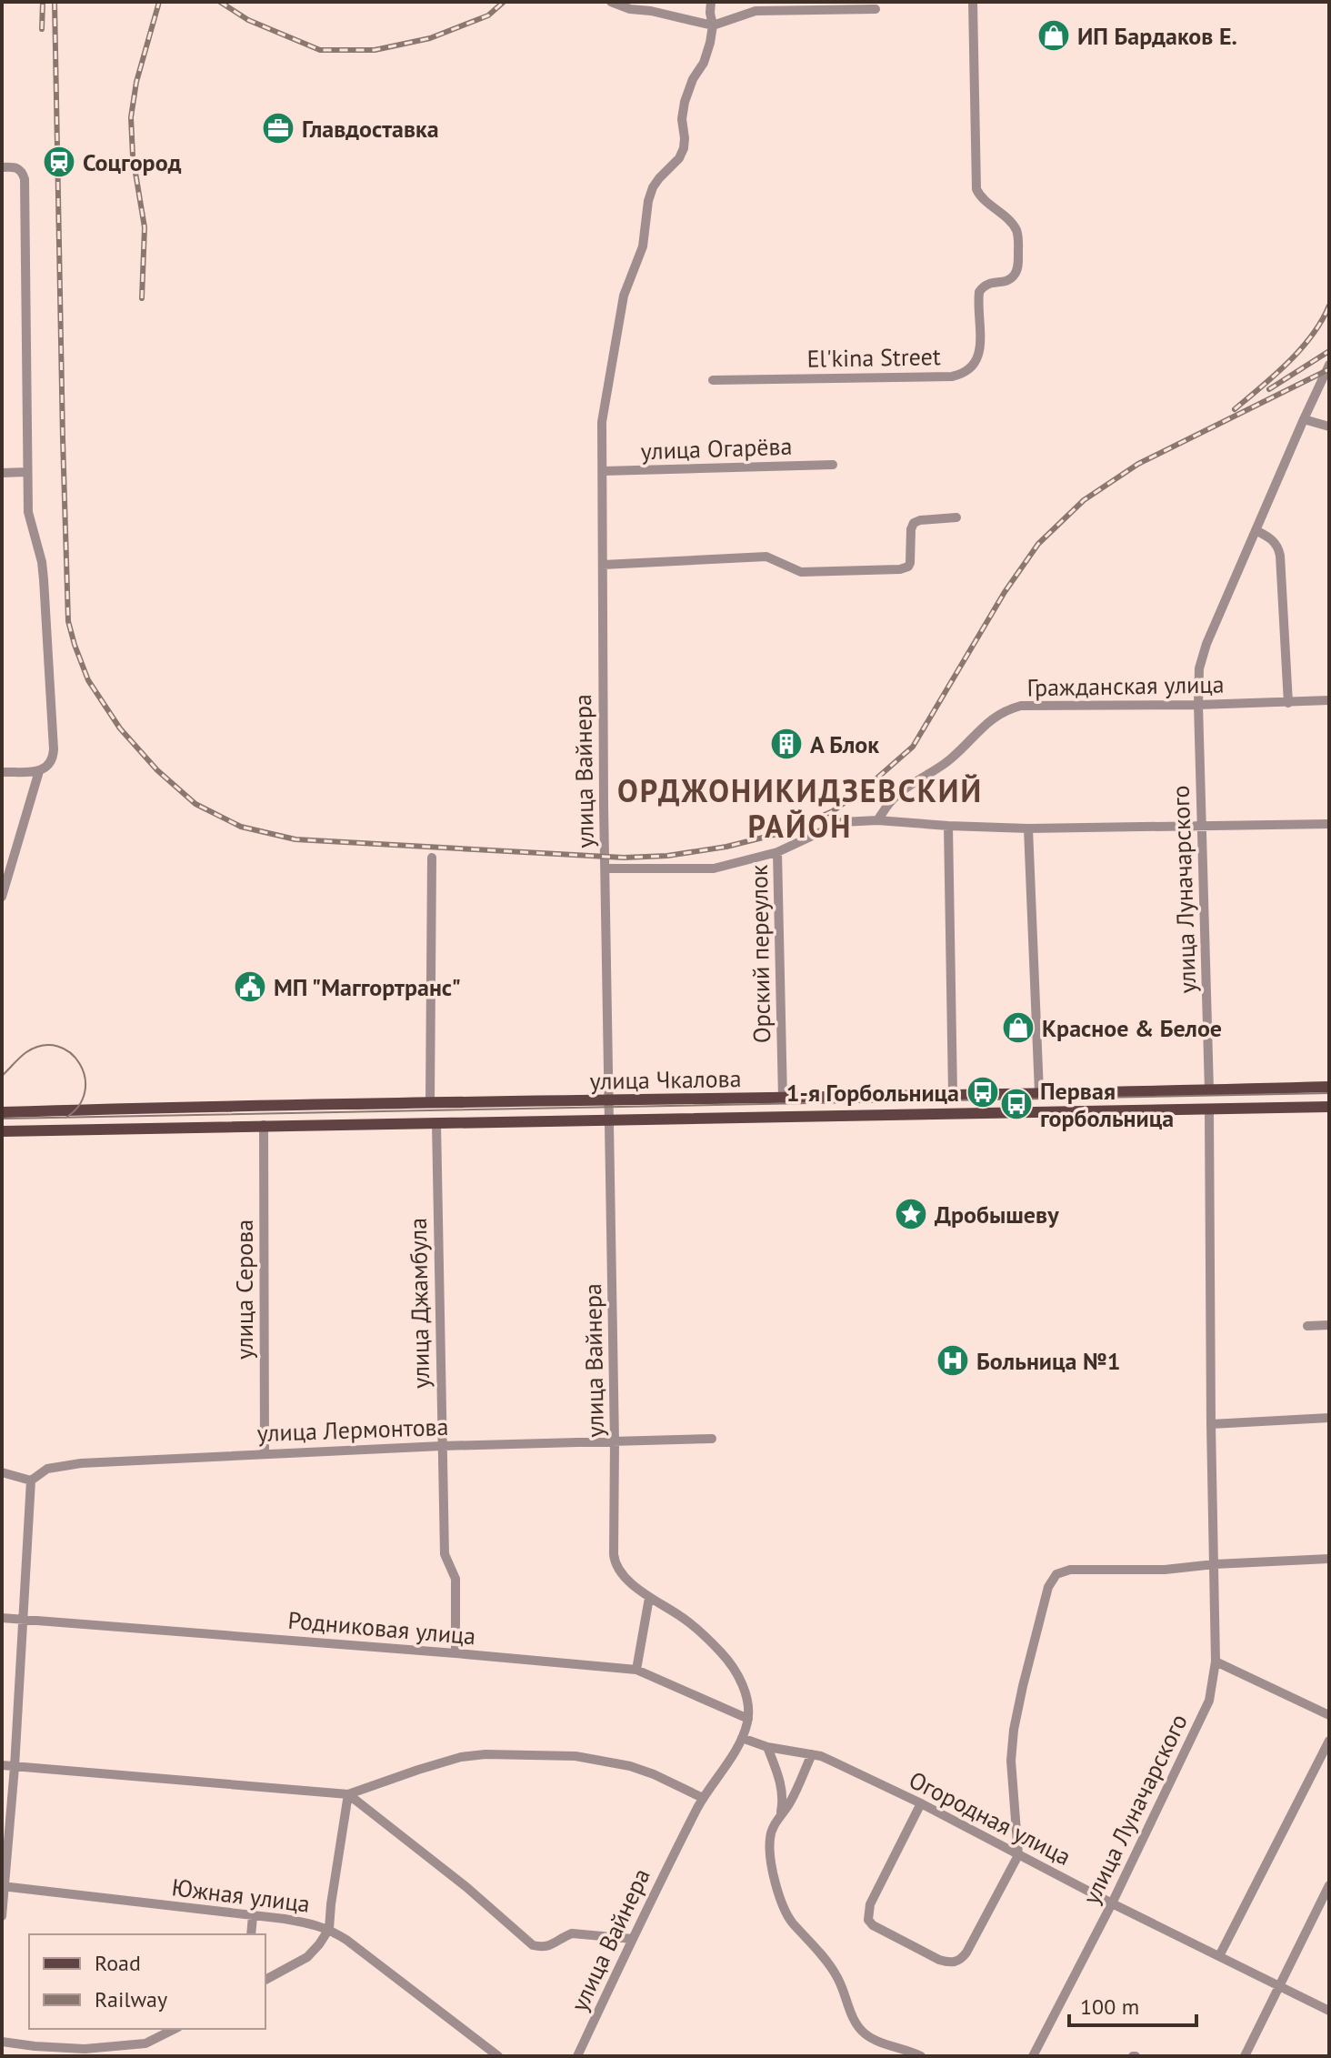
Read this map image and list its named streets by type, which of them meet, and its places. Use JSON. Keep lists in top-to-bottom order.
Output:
{
  "streets": {
    "main road": ["улица Луначарского", "улица Чкалова"],
    "street": [
      "El'kina Street",
      "улица Огарёва",
      "Гражданская улица",
      "улица Вайнера",
      "Орский переулок",
      "улица Серова",
      "улица Джамбула",
      "улица Лермонтова",
      "Родниковая улица",
      "Огородная улица",
      "Южная улица"
    ]
  },
  "crossings": [
    ["улица Огарёва", "улица Вайнера"],
    ["Гражданская улица", "улица Луначарского"],
    ["улица Вайнера", "улица Чкалова"],
    ["улица Вайнера", "улица Лермонтова"],
    ["улица Вайнера", "Родниковая улица"],
    ["улица Вайнера", "Огородная улица"],
    ["улица Луначарского", "улица Чкалова"],
    ["улица Луначарского", "Огородная улица"],
    ["Орский переулок", "улица Чкалова"],
    ["улица Чкалова", "улица Серова"],
    ["улица Чкалова", "улица Джамбула"],
    ["улица Серова", "улица Лермонтова"],
    ["улица Джамбула", "улица Лермонтова"],
    ["улица Джамбула", "Родниковая улица"]
  ],
  "districts": ["ОРДЖОНИКИДЗЕВСКИЙ РАЙОН"],
  "places": {
    "shop": ["ИП Бардаков Е.", "Красное & Белое"],
    "office": ["Главдоставка"],
    "station": ["Соцгород"],
    "building": ["А Блок"],
    "public building": ["МП \"Маггортранс\""],
    "bus stop": ["1-я Горбольница", "Первая горбольница"],
    "place": ["Дробышеву"],
    "hospital": ["Больница №1"]
  },
  "legend": ["Road", "Railway"],
  "scale_bar": "100 m"
}
